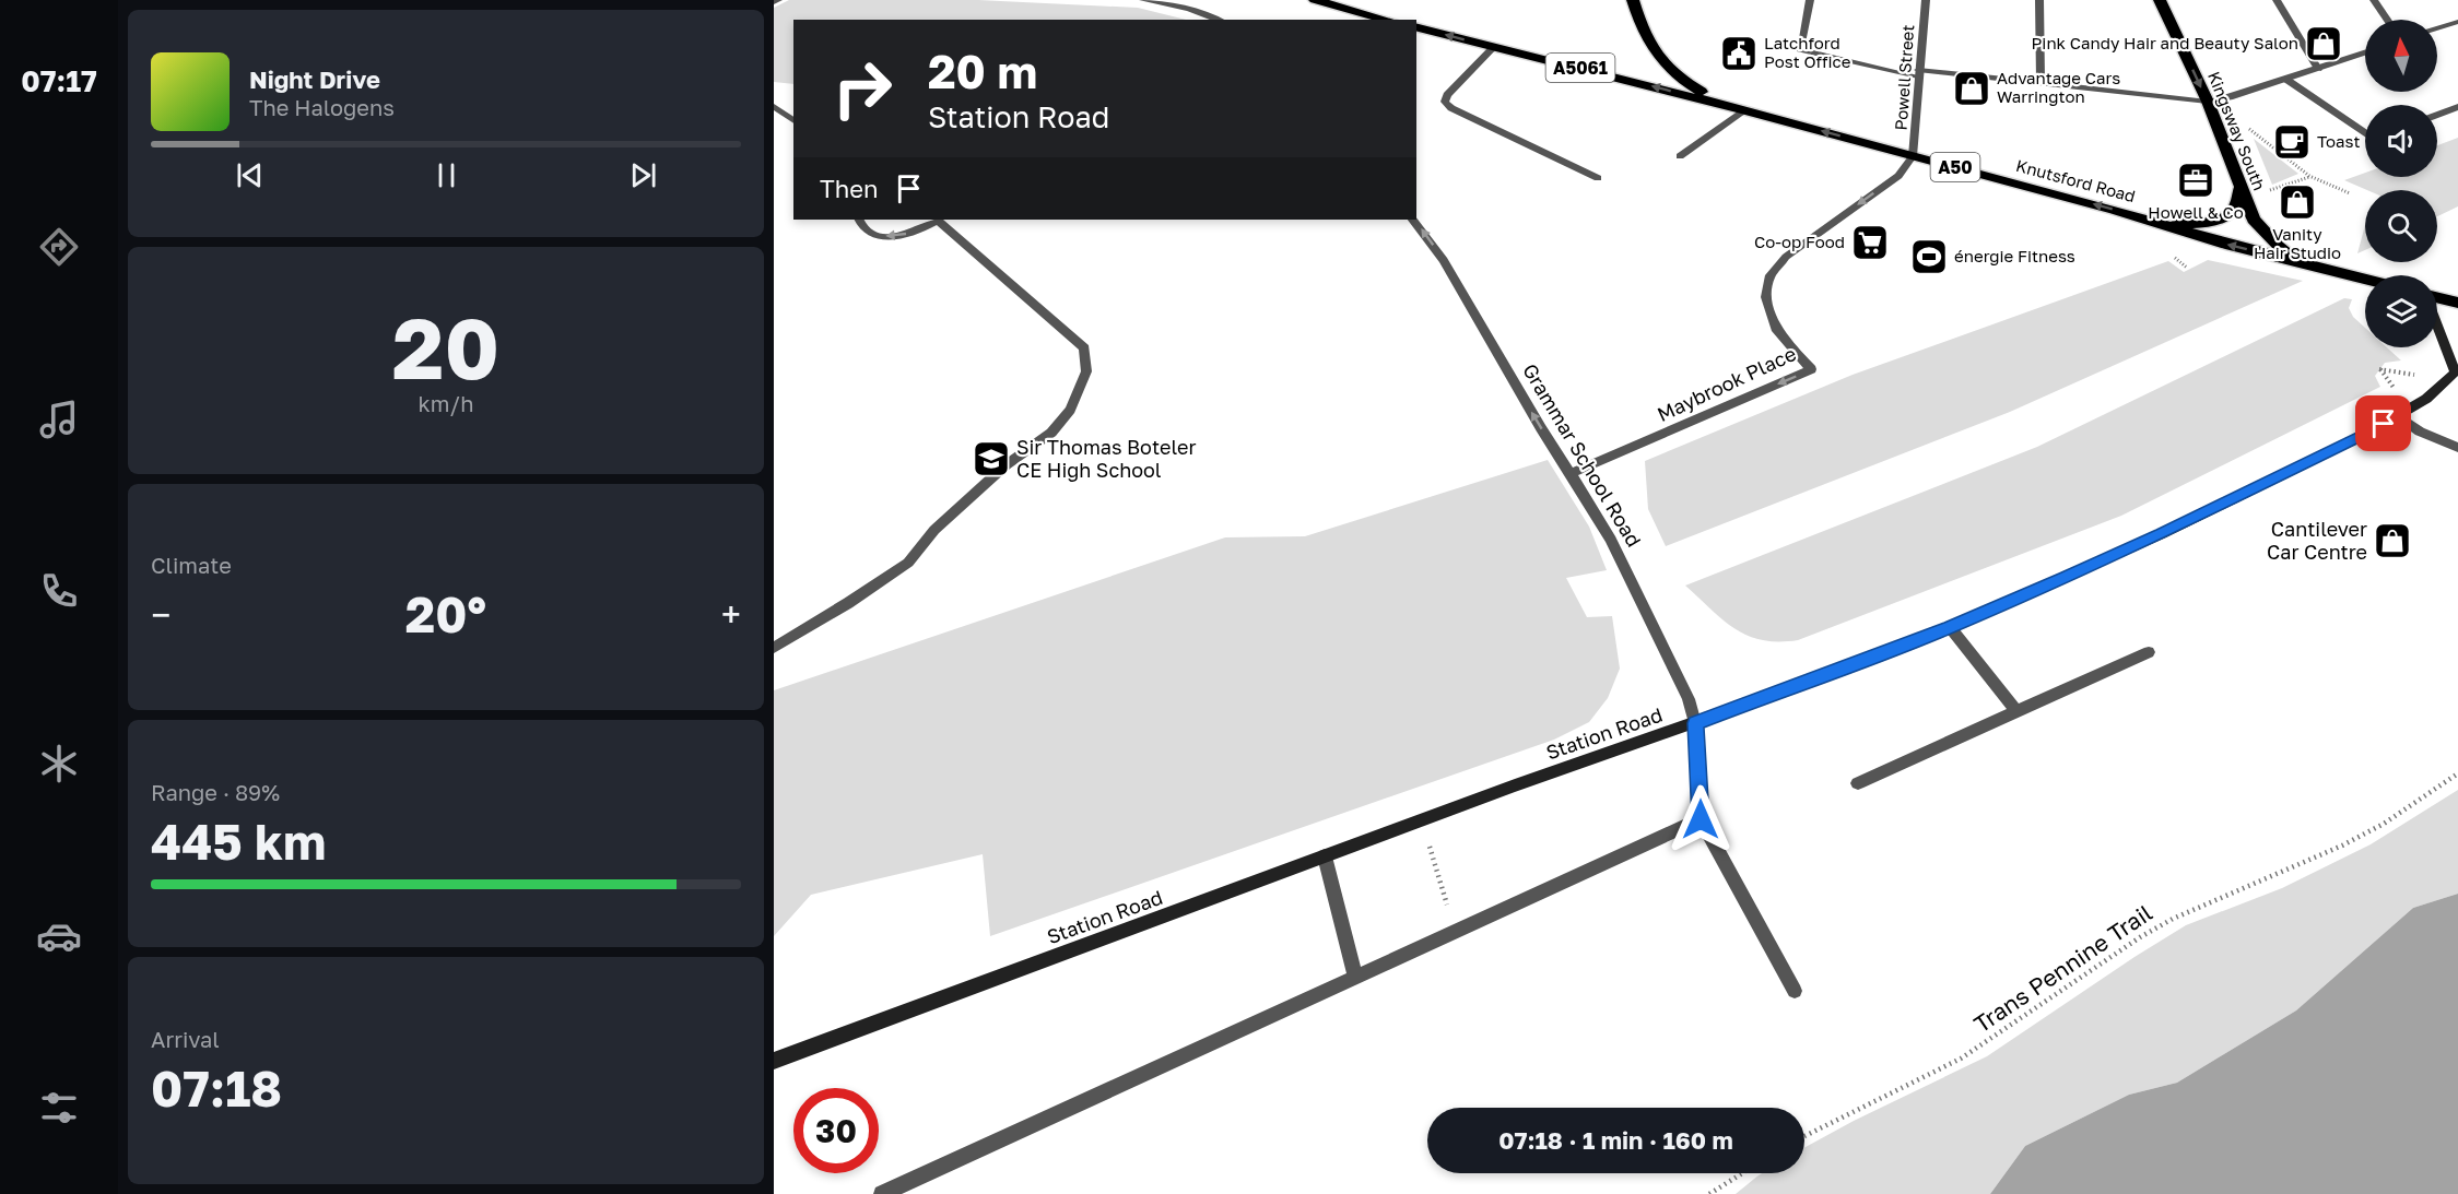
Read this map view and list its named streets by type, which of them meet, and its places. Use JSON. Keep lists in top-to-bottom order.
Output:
{
  "streets": {
    "highway": [
      "A5061",
      "Kingsway South",
      "A50",
      "Knutsford Road"
    ],
    "main road": ["Station Road"],
    "street": ["Powell Street", "Maybrook Place", "Grammar School Road"],
    "path": ["Trans Pennine Trail"]
  },
  "crossings": [
    ["Powell Street", "Knutsford Road"],
    ["Powell Street", "Maybrook Place"],
    ["Kingsway South", "A50"],
    ["Kingsway South", "Knutsford Road"],
    ["A50", "Knutsford Road"],
    ["Knutsford Road", "Maybrook Place"],
    ["Maybrook Place", "Grammar School Road"],
    ["Grammar School Road", "Station Road"]
  ],
  "one_way": [
    "Kingsway South",
    "Knutsford Road",
    "Maybrook Place",
    "Grammar School Road"
  ],
  "places": {
    "shop": [
      "Pink Candy Hair and Beauty Salon",
      "Advantage Cars Warrington",
      "Vanity Hair Studio",
      "Cantilever Car Centre"
    ],
    "public building": ["Latchford Post Office"],
    "cafe": ["Toast"],
    "office": ["Howell & Co"],
    "supermarket": ["Co-op Food"],
    "sports": ["énergie Fitness"],
    "school or university": ["Sir Thomas Boteler CE High School"]
  },
  "north": "top",
  "page": {
    "tabs": "07:17",
    "turn": ["20 m", "Station Road"],
    "song": ["Night Drive", "The Halogens"],
    "then": "Then",
    "tile": [
      ["20", "km/h"],
      "Climate",
      ["Range · 89%", "445 km"],
      ["Arrival", "07:18"]
    ],
    "heat": ["−", "20°", "+"],
    "limit": "30",
    "trip": "07:18 · 1 min · 160 m"
  }
}
